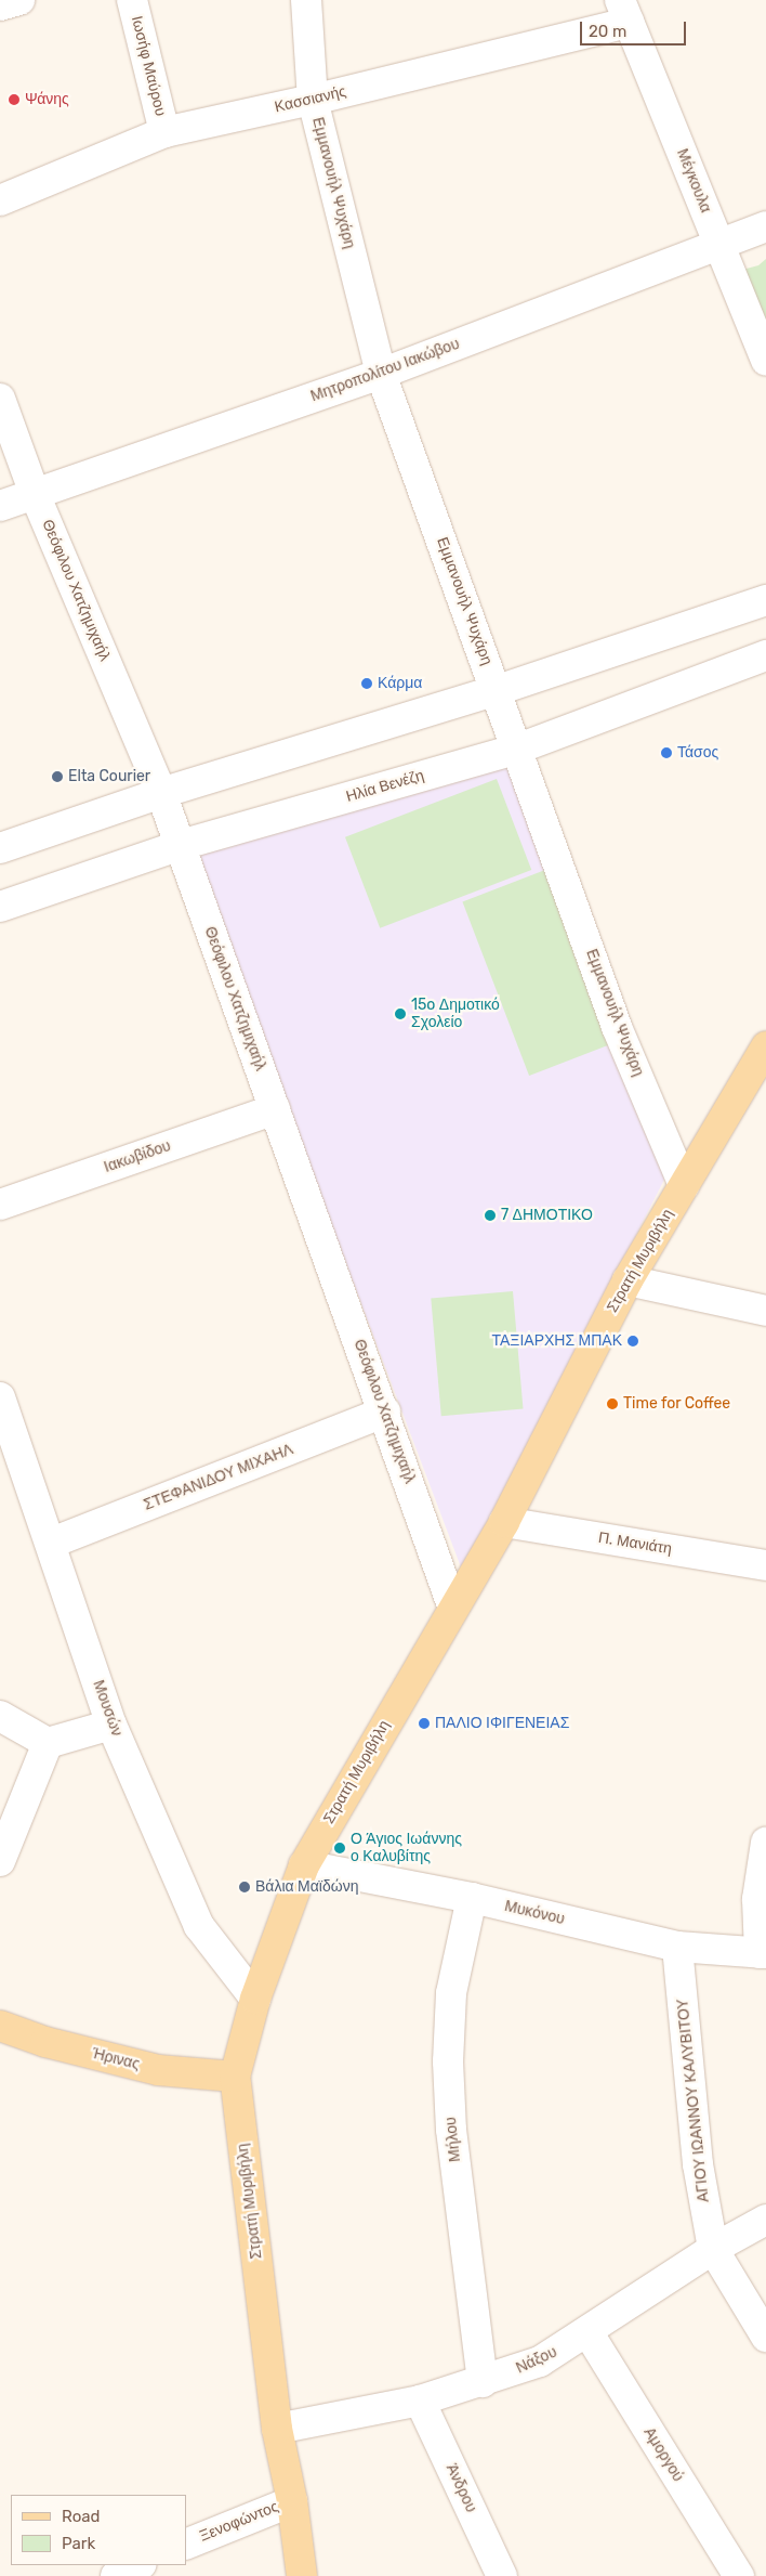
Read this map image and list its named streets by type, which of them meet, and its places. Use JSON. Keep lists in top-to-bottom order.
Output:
{
  "streets": {
    "main road": ["Στρατή Μυριβήλη", "Ήρινας"],
    "street": [
      "Ιωσήφ Μαύρου",
      "Κασσιανής",
      "Μέγκουλα",
      "Εμμανουήλ Ψυχάρη",
      "Μητροπολίτου Ιακώβου",
      "Θεόφιλου Χατζημιχαήλ",
      "Ηλία Βενέζη",
      "Ιακωβίδου",
      "ΣΤΕΦΑΝΙΔΟΥ ΜΙΧΑΗΛ",
      "Π. Μανιάτη",
      "Μουσών",
      "Μυκόνου",
      "ΑΓΙΟΥ ΙΩΑΝΝΟΥ ΚΑΛΥΒΙΤΟΥ",
      "Μήλου",
      "Νάξου",
      "Αμοργού",
      "Άνδρου",
      "Ξενοφώντος"
    ]
  },
  "crossings": [
    ["Ιωσήφ Μαύρου", "Κασσιανής"],
    ["Κασσιανής", "Μέγκουλα"],
    ["Κασσιανής", "Εμμανουήλ Ψυχάρη"],
    ["Μέγκουλα", "Μητροπολίτου Ιακώβου"],
    ["Εμμανουήλ Ψυχάρη", "Μητροπολίτου Ιακώβου"],
    ["Εμμανουήλ Ψυχάρη", "Ηλία Βενέζη"],
    ["Εμμανουήλ Ψυχάρη", "Στρατή Μυριβήλη"],
    ["Μητροπολίτου Ιακώβου", "Θεόφιλου Χατζημιχαήλ"],
    ["Θεόφιλου Χατζημιχαήλ", "Ηλία Βενέζη"],
    ["Θεόφιλου Χατζημιχαήλ", "Ιακωβίδου"],
    ["Θεόφιλου Χατζημιχαήλ", "Στρατή Μυριβήλη"],
    ["Θεόφιλου Χατζημιχαήλ", "ΣΤΕΦΑΝΙΔΟΥ ΜΙΧΑΗΛ"],
    ["Στρατή Μυριβήλη", "Π. Μανιάτη"],
    ["Στρατή Μυριβήλη", "Μουσών"],
    ["Στρατή Μυριβήλη", "Μυκόνου"],
    ["Στρατή Μυριβήλη", "Ήρινας"],
    ["Στρατή Μυριβήλη", "Νάξου"],
    ["Στρατή Μυριβήλη", "Ξενοφώντος"],
    ["ΣΤΕΦΑΝΙΔΟΥ ΜΙΧΑΗΛ", "Μουσών"],
    ["Μυκόνου", "ΑΓΙΟΥ ΙΩΑΝΝΟΥ ΚΑΛΥΒΙΤΟΥ"],
    ["Μυκόνου", "Μήλου"],
    ["ΑΓΙΟΥ ΙΩΑΝΝΟΥ ΚΑΛΥΒΙΤΟΥ", "Νάξου"],
    ["Μήλου", "Νάξου"],
    ["Νάξου", "Αμοργού"],
    ["Νάξου", "Άνδρου"]
  ],
  "places": [
    "Ψάνης",
    "Κάρμα",
    "Τάσος",
    "Elta Courier",
    "15o Δημοτικό Σχολείο",
    "7 ΔΗΜΟΤΙΚΟ",
    "ΤΑΞΙΑΡΧΗΣ ΜΠΑΚ",
    "Time for Coffee",
    "ΠΑΛΙΟ ΙΦΙΓΕΝΕΙΑΣ",
    "Ο Άγιος Ιωάννης ο Καλυβίτης",
    "Βάλια Μαϊδώνη"
  ],
  "legend": ["Road", "Park"],
  "scale_bar": "20 m"
}
